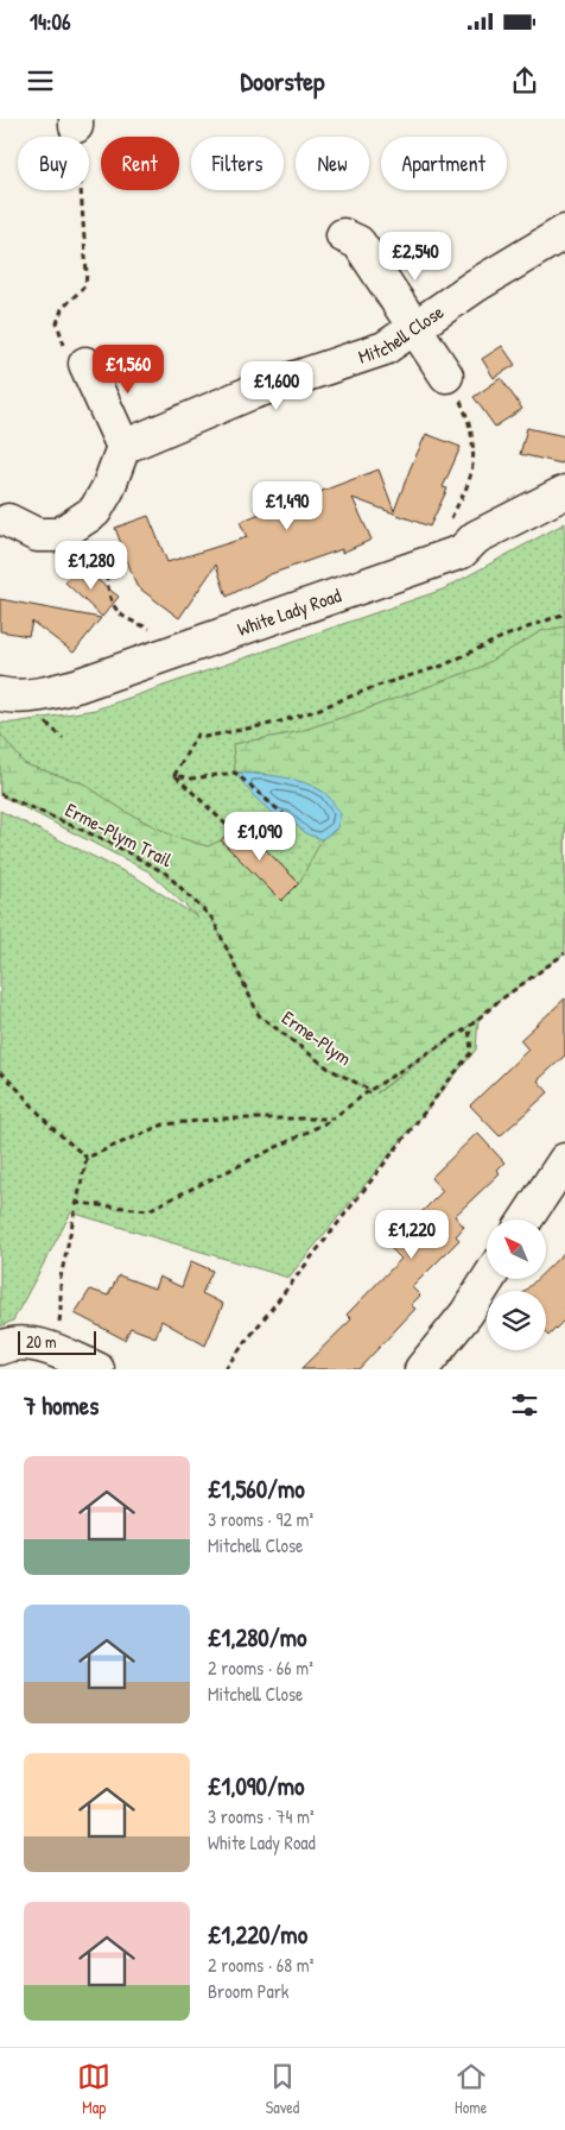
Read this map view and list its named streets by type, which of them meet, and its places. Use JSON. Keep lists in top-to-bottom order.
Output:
{
  "streets": {
    "street": ["Mitchell Close", "White Lady Road"],
    "path": ["Erme-Plym Trail", "Erme-Plym"]
  },
  "crossings": [
    ["Erme-Plym Trail", "Erme-Plym"]
  ],
  "scale_bar": "20 m",
  "north": "top left",
  "page": {
    "status": "14:06",
    "header": "Doorstep",
    "chip": [
      "Buy",
      "Rent",
      "Filters",
      "New",
      "Apartment"
    ],
    "price": [
      "£2,540",
      "£1,560",
      "£1,600",
      "£1,490",
      "£1,280",
      "£1,090",
      "£1,220"
    ],
    "scale": "20 m",
    "heading": "7 homes",
    "list": [
      {
        "name": "£1,560/mo",
        "note": "3 rooms · 92 m² · Mitchell Close"
      },
      {
        "name": "£1,280/mo",
        "note": "2 rooms · 66 m² · Mitchell Close"
      },
      {
        "name": "£1,090/mo",
        "note": "3 rooms · 74 m² · White Lady Road"
      },
      {
        "name": "£1,220/mo",
        "note": "2 rooms · 68 m² · Broom Park"
      }
    ],
    "tabs": ["Map", "Saved", "Home"]
  }
}
